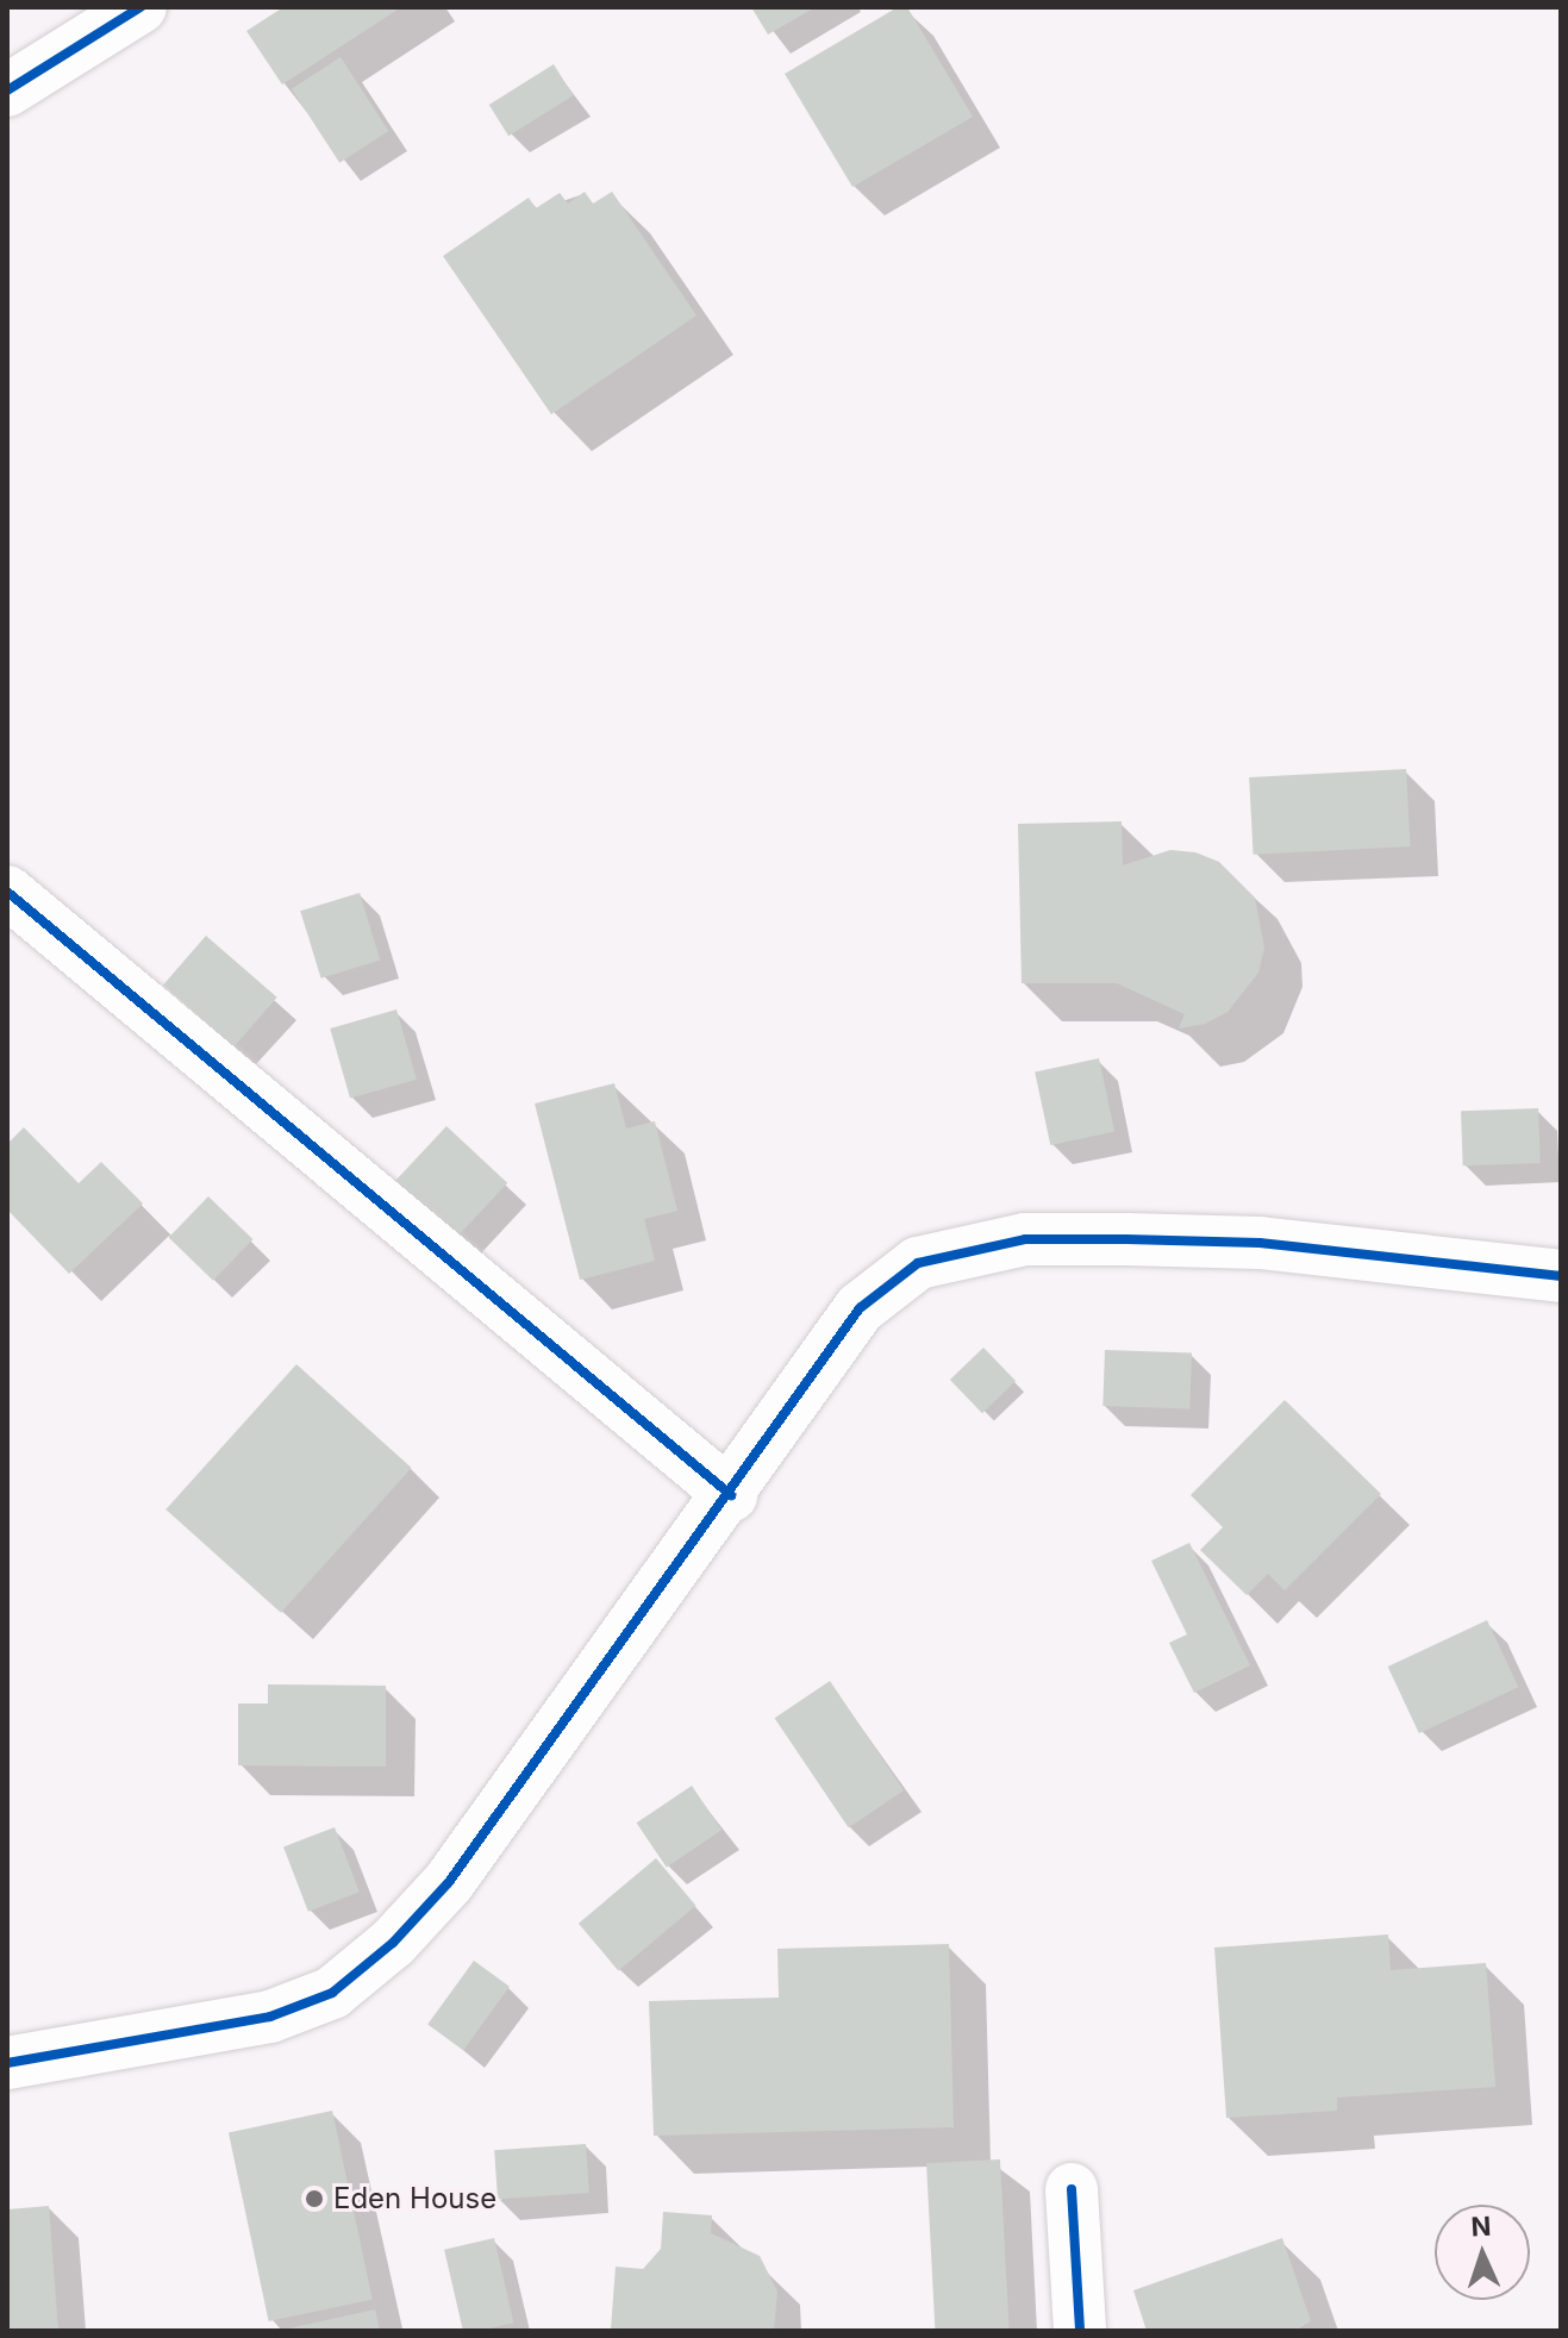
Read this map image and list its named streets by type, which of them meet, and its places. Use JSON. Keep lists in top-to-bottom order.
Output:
{
  "places": ["Eden House"],
  "north": "top"
}
